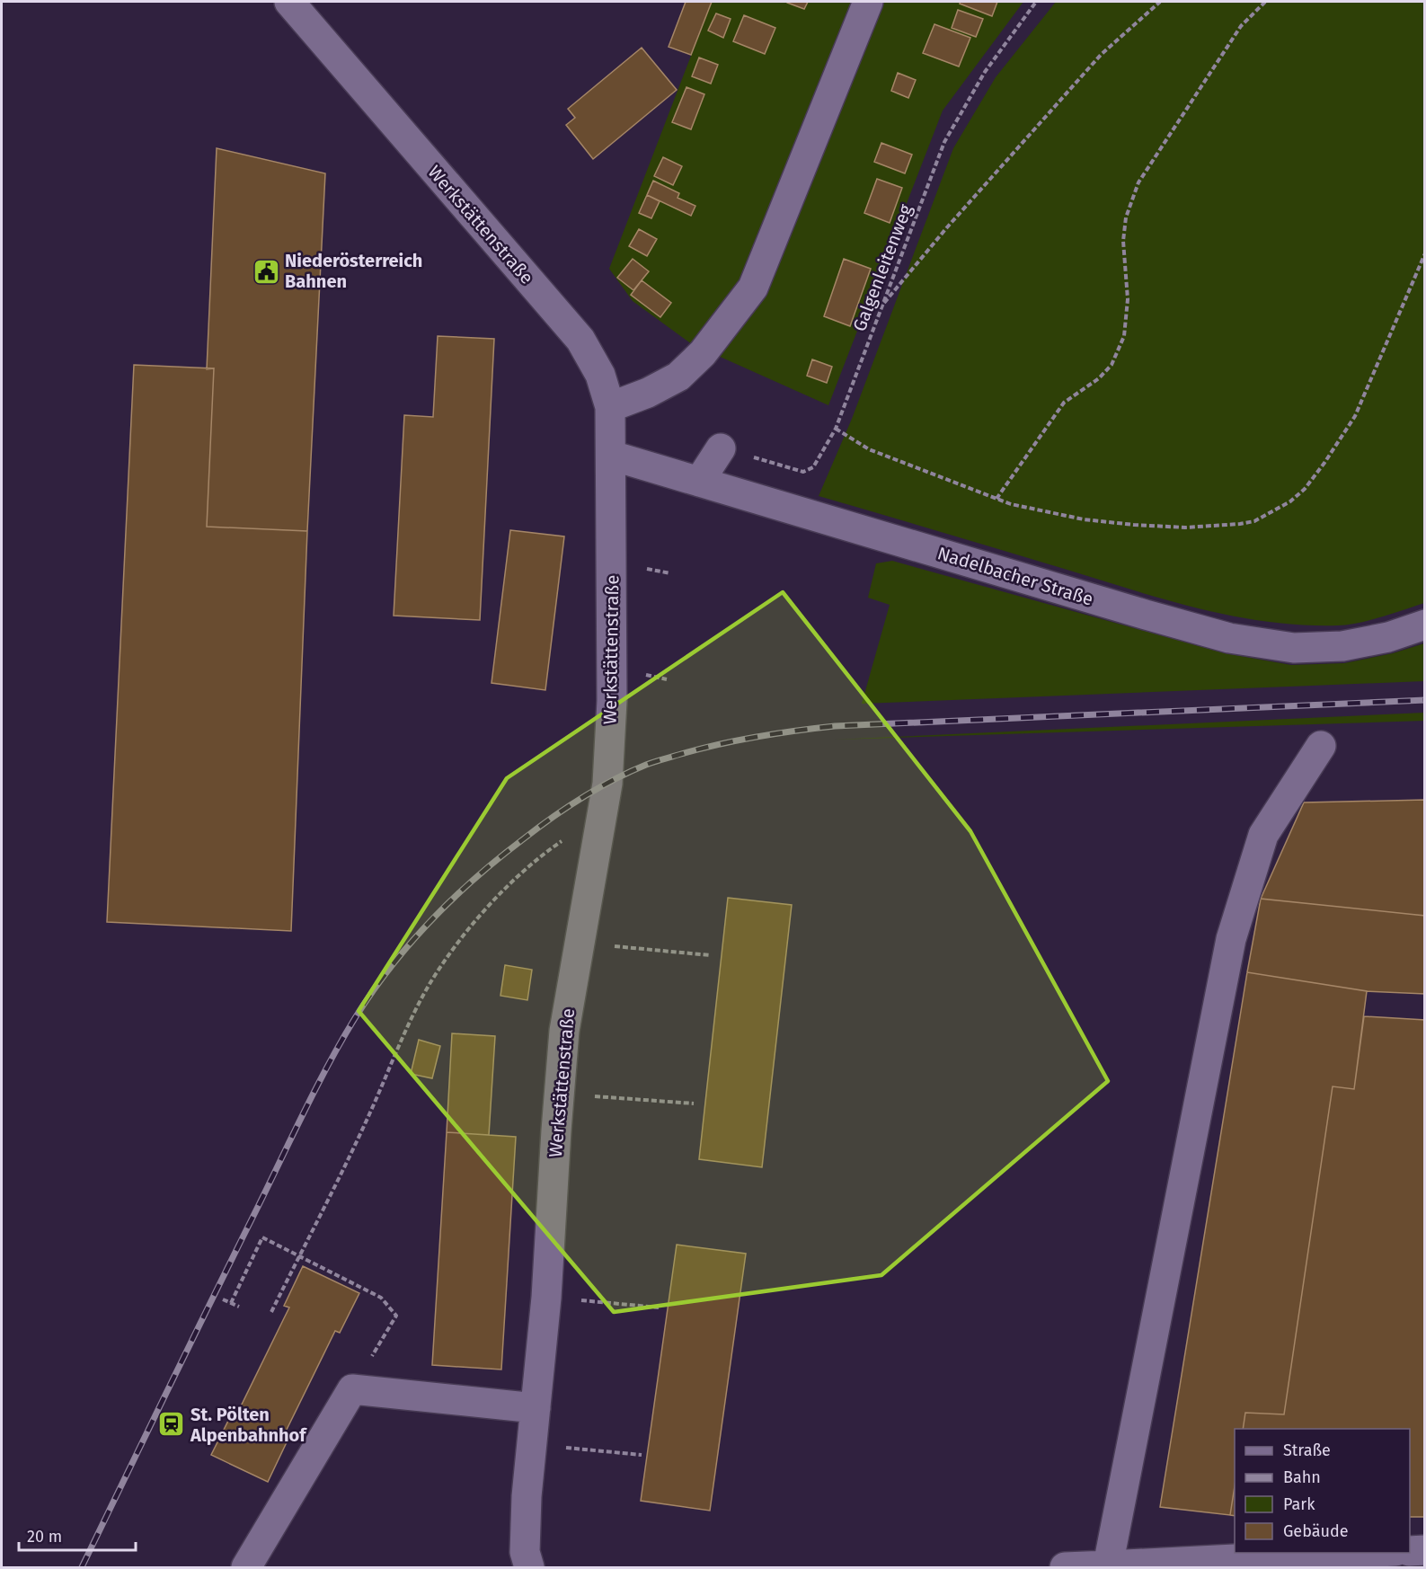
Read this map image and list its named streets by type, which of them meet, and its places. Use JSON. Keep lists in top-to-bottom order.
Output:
{
  "streets": {
    "street": ["Werkstättenstraße", "Nadelbacher Straße"],
    "path": ["Galgenleitenweg"]
  },
  "crossings": [
    ["Werkstättenstraße", "Nadelbacher Straße"]
  ],
  "places": {
    "public building": ["Niederösterreich Bahnen"],
    "station": ["St. Pölten Alpenbahnhof"]
  },
  "legend": [
    "Straße",
    "Bahn",
    "Park",
    "Gebäude"
  ],
  "scale_bar": "20 m"
}
